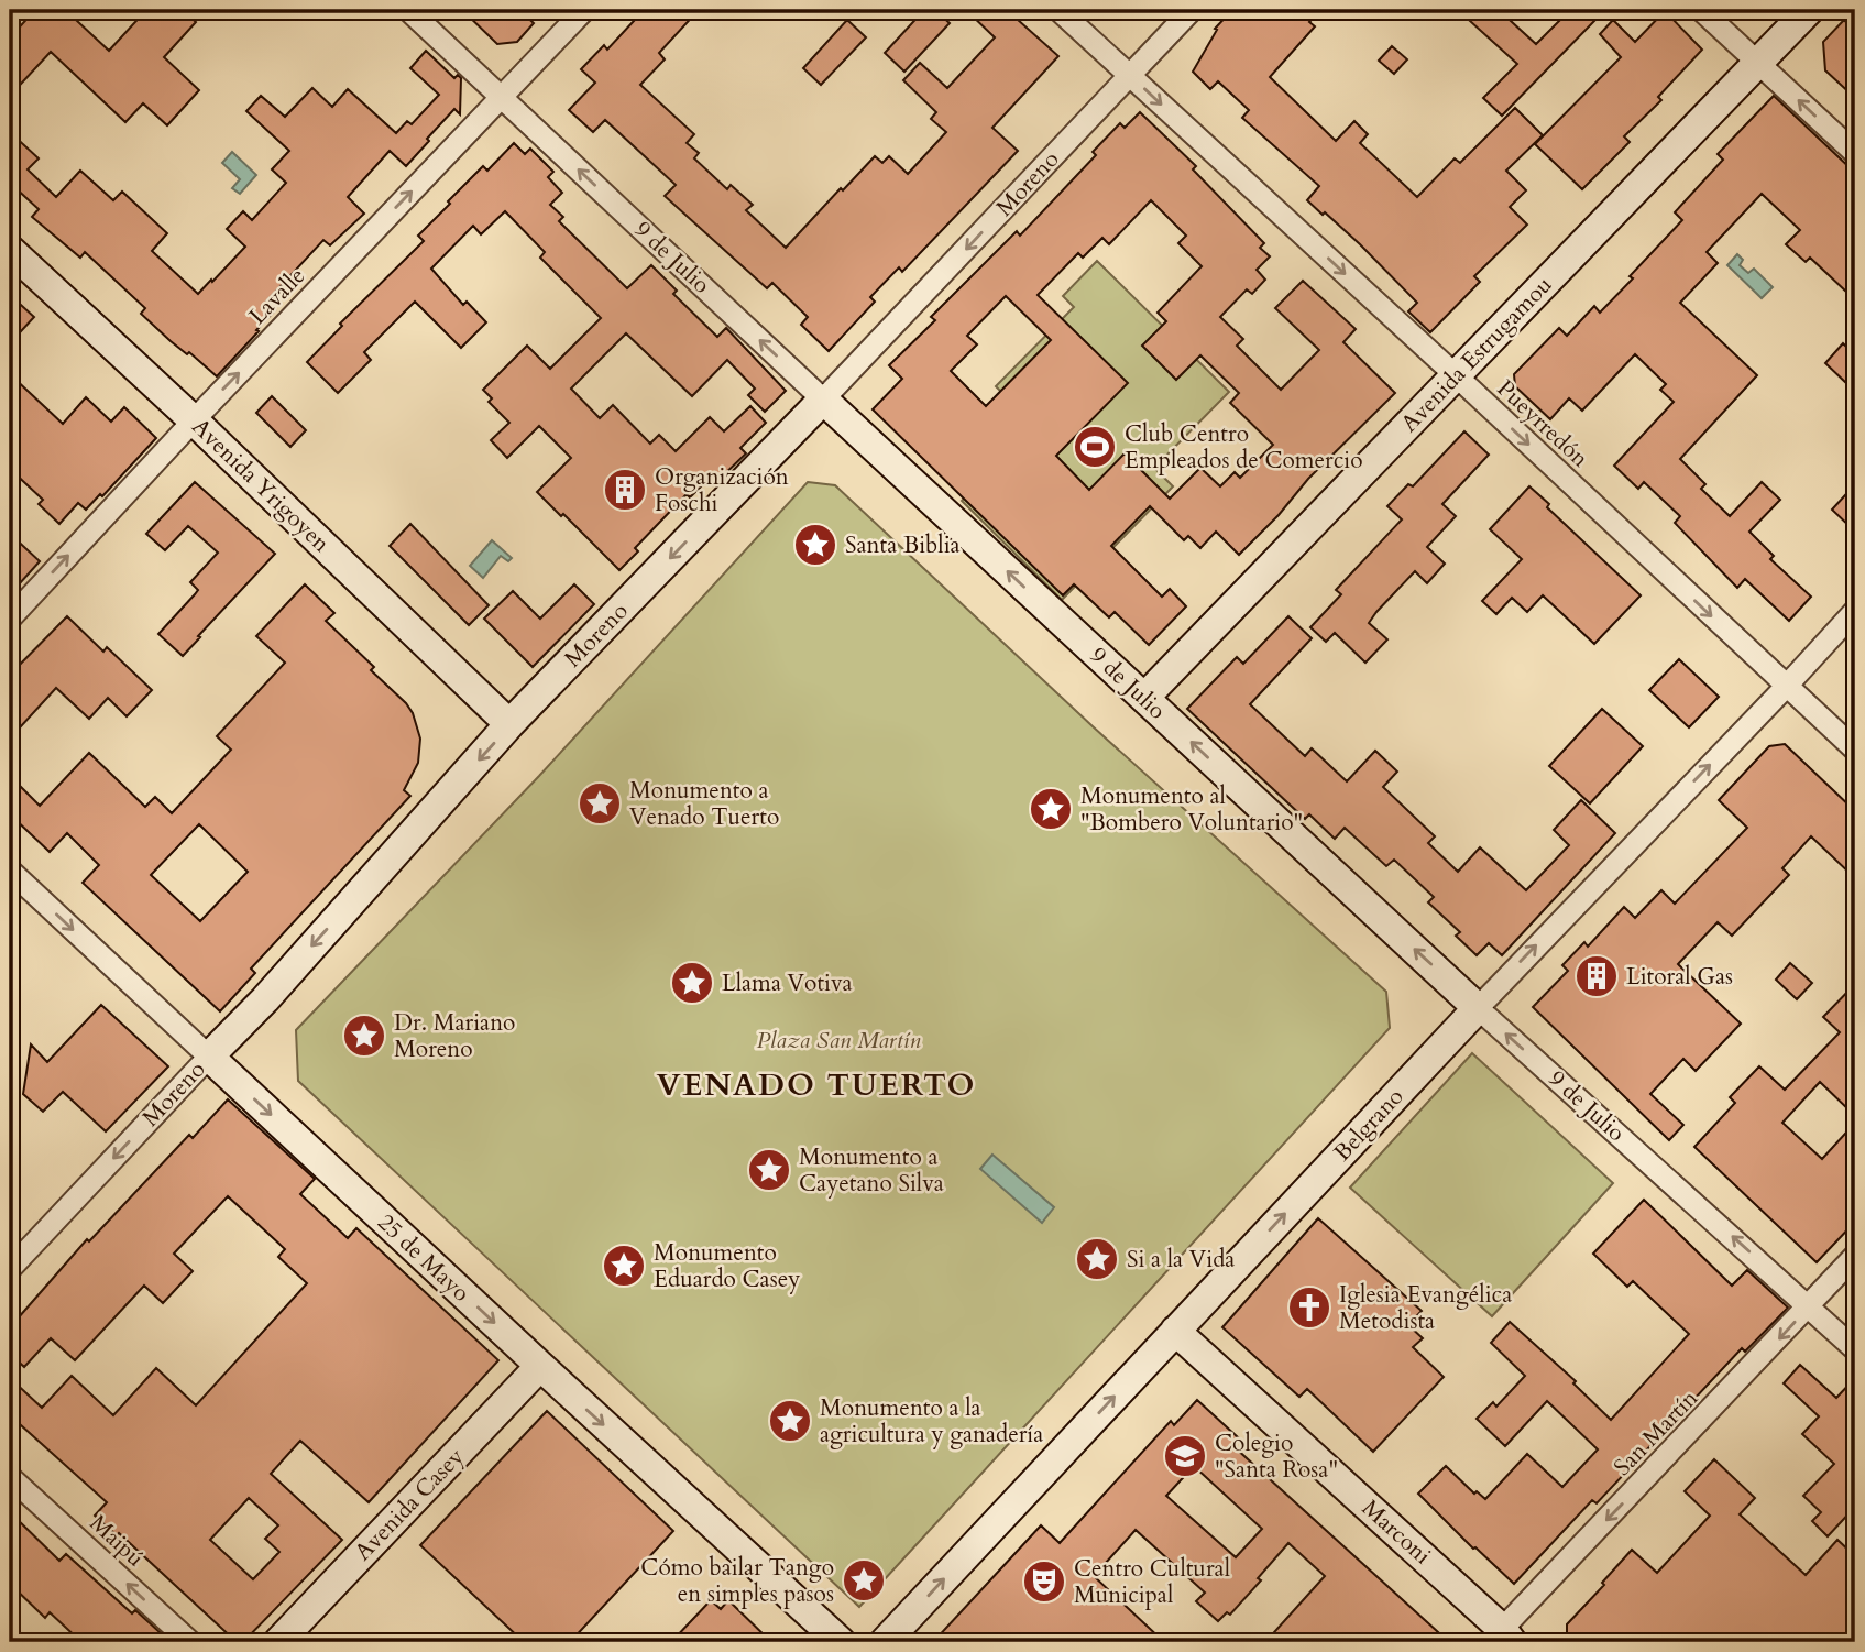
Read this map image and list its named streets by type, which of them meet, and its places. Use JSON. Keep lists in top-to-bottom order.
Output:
{
  "streets": {
    "main road": [
      "Moreno",
      "9 de Julio",
      "Avenida Estrugamou",
      "Avenida Yrigoyen",
      "Belgrano",
      "25 de Mayo",
      "Avenida Casey",
      "Marconi"
    ],
    "street": [
      "Lavalle",
      "Pueyrredón",
      "San Martín",
      "Maipú"
    ]
  },
  "crossings": [
    ["Moreno", "9 de Julio"],
    ["Moreno", "Pueyrredón"],
    ["Moreno", "Avenida Yrigoyen"],
    ["Moreno", "25 de Mayo"],
    ["9 de Julio", "Lavalle"],
    ["9 de Julio", "Avenida Estrugamou"],
    ["9 de Julio", "Belgrano"],
    ["9 de Julio", "San Martín"],
    ["Lavalle", "Avenida Yrigoyen"],
    ["Avenida Estrugamou", "Pueyrredón"],
    ["Pueyrredón", "Belgrano"],
    ["Belgrano", "Marconi"],
    ["25 de Mayo", "Avenida Casey"],
    ["San Martín", "Marconi"]
  ],
  "one_way": [
    "Moreno",
    "9 de Julio",
    "Lavalle",
    "Pueyrredón",
    "Belgrano",
    "25 de Mayo",
    "San Martín",
    "Maipú"
  ],
  "districts": ["VENADO TUERTO"],
  "parks": ["Plaza San Martín"],
  "places": {
    "sports": ["Club Centro Empleados de Comercio"],
    "building": ["Organización Foschi", "Litoral Gas"],
    "place": [
      "Santa Biblia",
      "Monumento a Venado Tuerto",
      "Monumento al \"Bombero Voluntario\"",
      "Llama Votiva",
      "Dr. Mariano Moreno",
      "Monumento a Cayetano Silva",
      "Si a la Vida",
      "Monumento Eduardo Casey",
      "Monumento a la agricultura y ganadería",
      "Cómo bailar Tango en simples pasos"
    ],
    "church": ["Iglesia Evangélica Metodista"],
    "school or university": ["Colegio \"Santa Rosa\""],
    "theatre": ["Centro Cultural Municipal"]
  }
}
